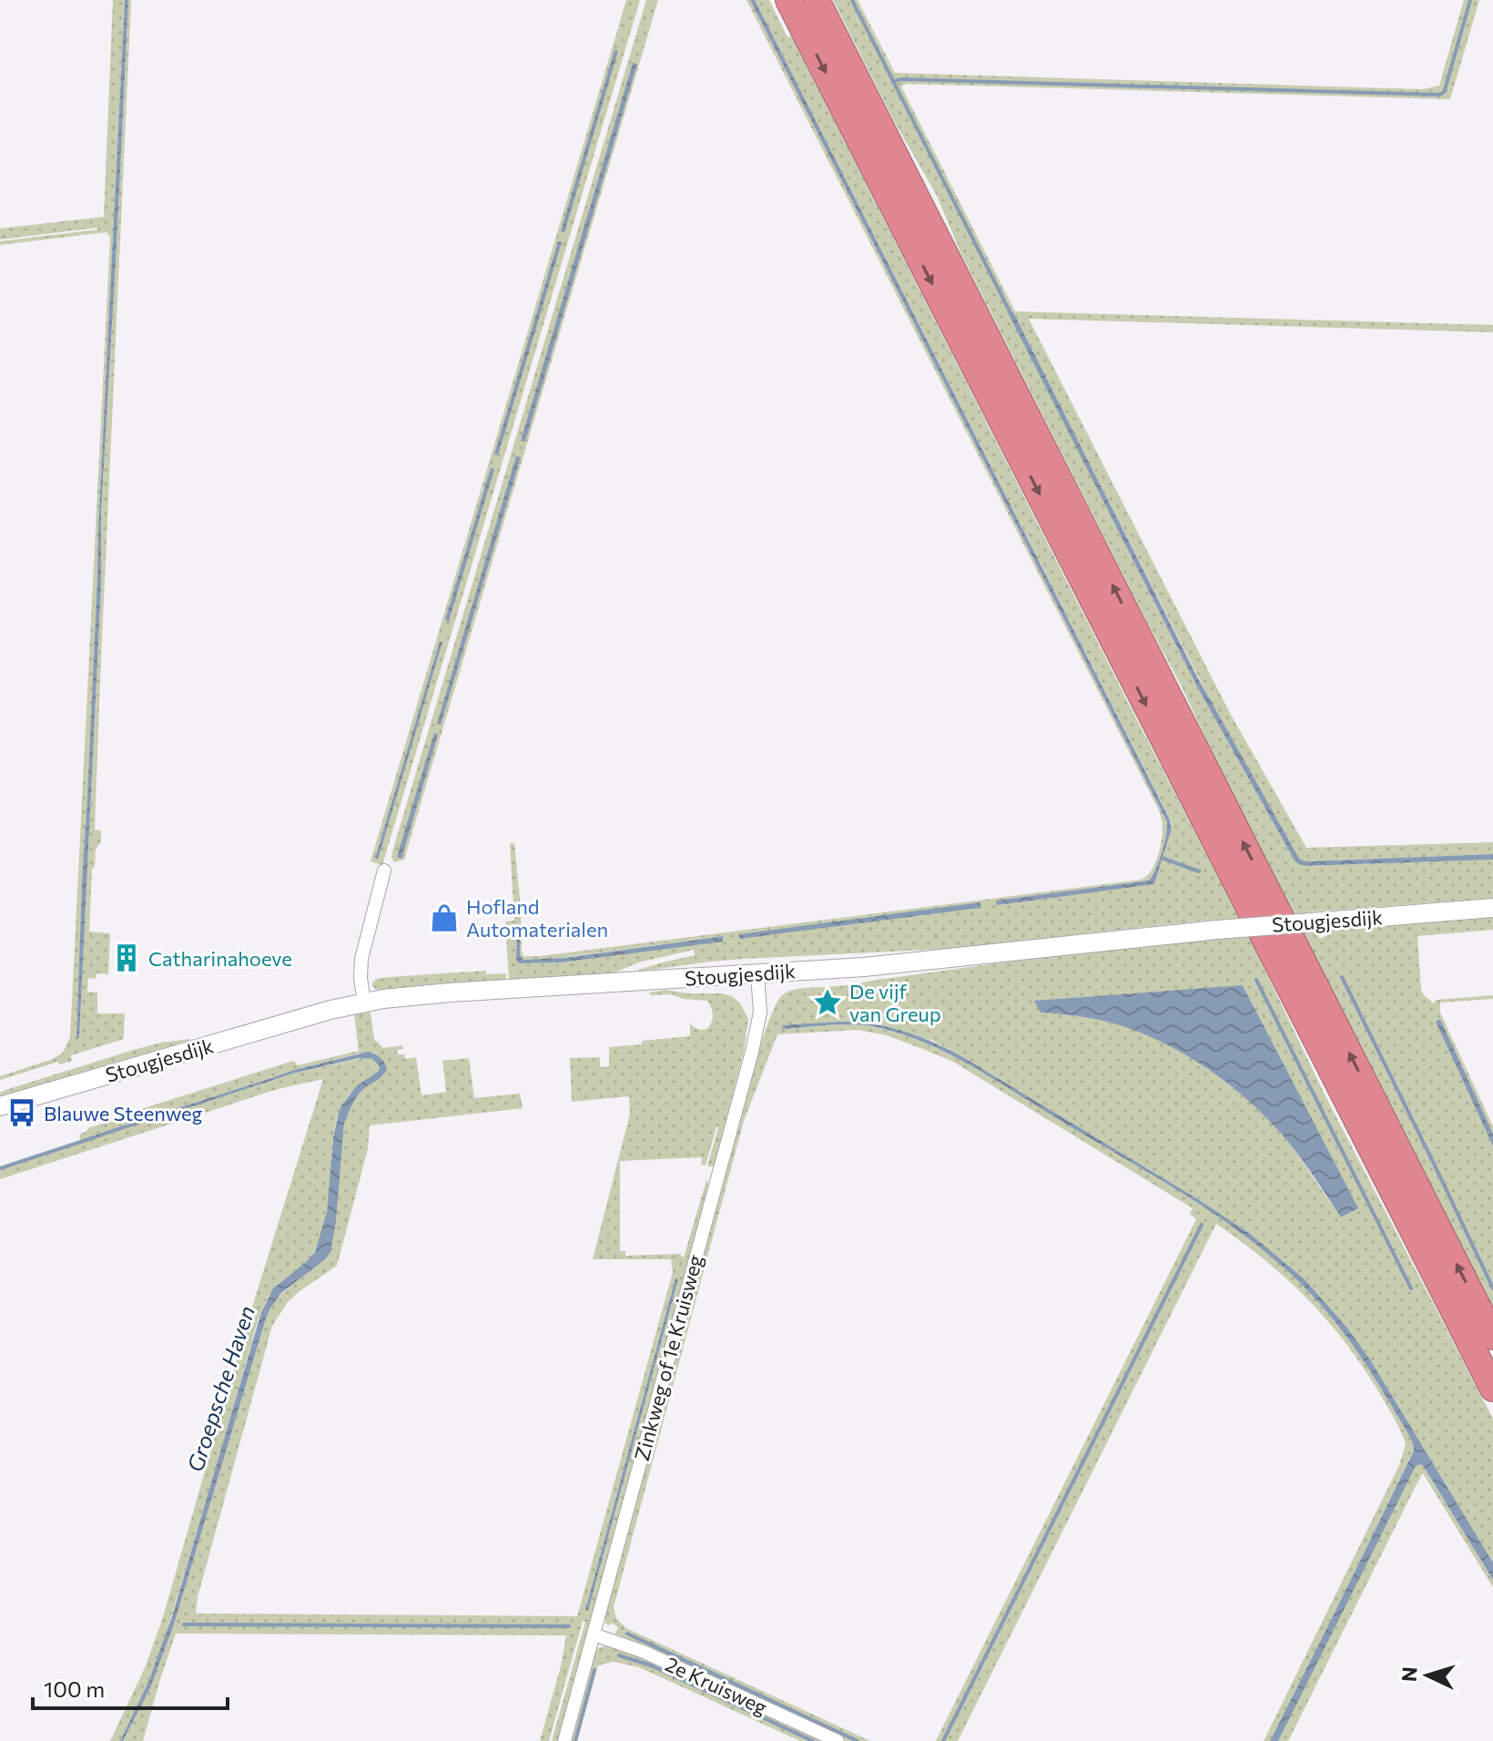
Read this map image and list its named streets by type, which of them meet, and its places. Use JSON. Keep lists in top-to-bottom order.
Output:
{
  "streets": {
    "street": ["Stougjesdijk", "Zinkweg of 1e Kruisweg", "2e Kruisweg"]
  },
  "crossings": [
    ["Stougjesdijk", "Zinkweg of 1e Kruisweg"],
    ["Zinkweg of 1e Kruisweg", "2e Kruisweg"]
  ],
  "water": ["Groepsche Haven"],
  "places": {
    "shop": ["Hofland Automaterialen"],
    "building": ["Catharinahoeve"],
    "place": ["De vijf van Greup"],
    "bus stop": ["Blauwe Steenweg"]
  },
  "scale_bar": "100 m",
  "north": "left"
}
